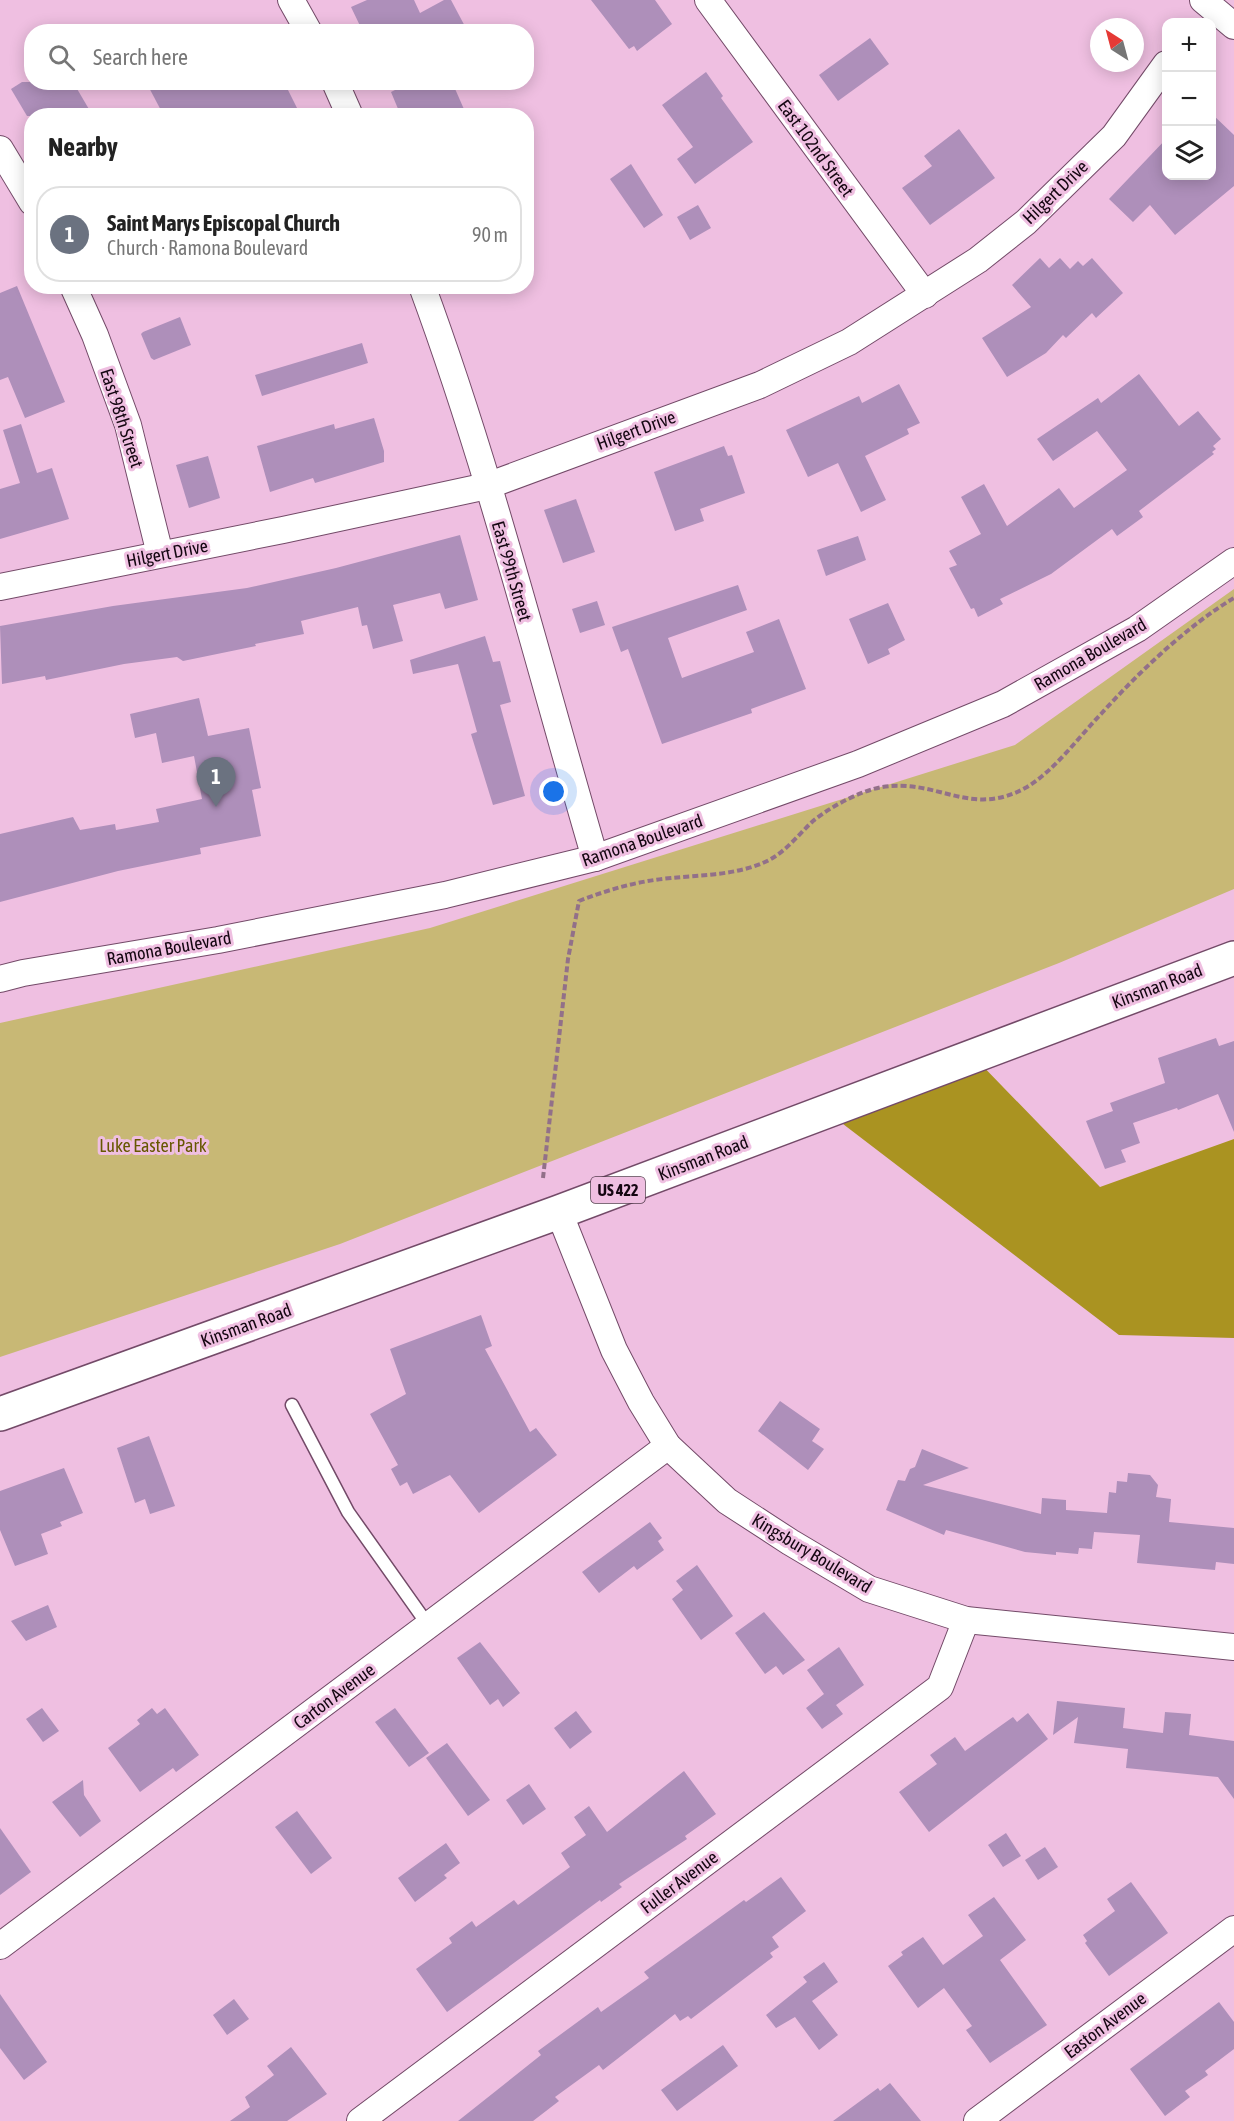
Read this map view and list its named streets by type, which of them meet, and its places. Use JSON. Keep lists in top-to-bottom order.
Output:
{
  "streets": {
    "main road": ["Kinsman Road", "US 422"],
    "street": [
      "East 102nd Street",
      "Hilgert Drive",
      "East 98th Street",
      "East 99th Street",
      "Ramona Boulevard",
      "Kingsbury Boulevard",
      "Carton Avenue",
      "Fuller Avenue",
      "Easton Avenue"
    ]
  },
  "crossings": [
    ["East 102nd Street", "Hilgert Drive"],
    ["Hilgert Drive", "East 98th Street"],
    ["Hilgert Drive", "East 99th Street"],
    ["East 99th Street", "Ramona Boulevard"],
    ["Kinsman Road", "Kingsbury Boulevard"],
    ["Kingsbury Boulevard", "Carton Avenue"],
    ["Kingsbury Boulevard", "Fuller Avenue"]
  ],
  "parks": ["Luke Easter Park"],
  "north": "top left",
  "page": {
    "map_buttons": ["+", "−"],
    "search": "Search here",
    "heading": "Nearby",
    "list": [
      {
        "mark": "1",
        "name": "Saint Marys Episcopal Church",
        "note": "Church · Ramona Boulevard",
        "value": "90 m"
      }
    ],
    "pins": "1"
  }
}
